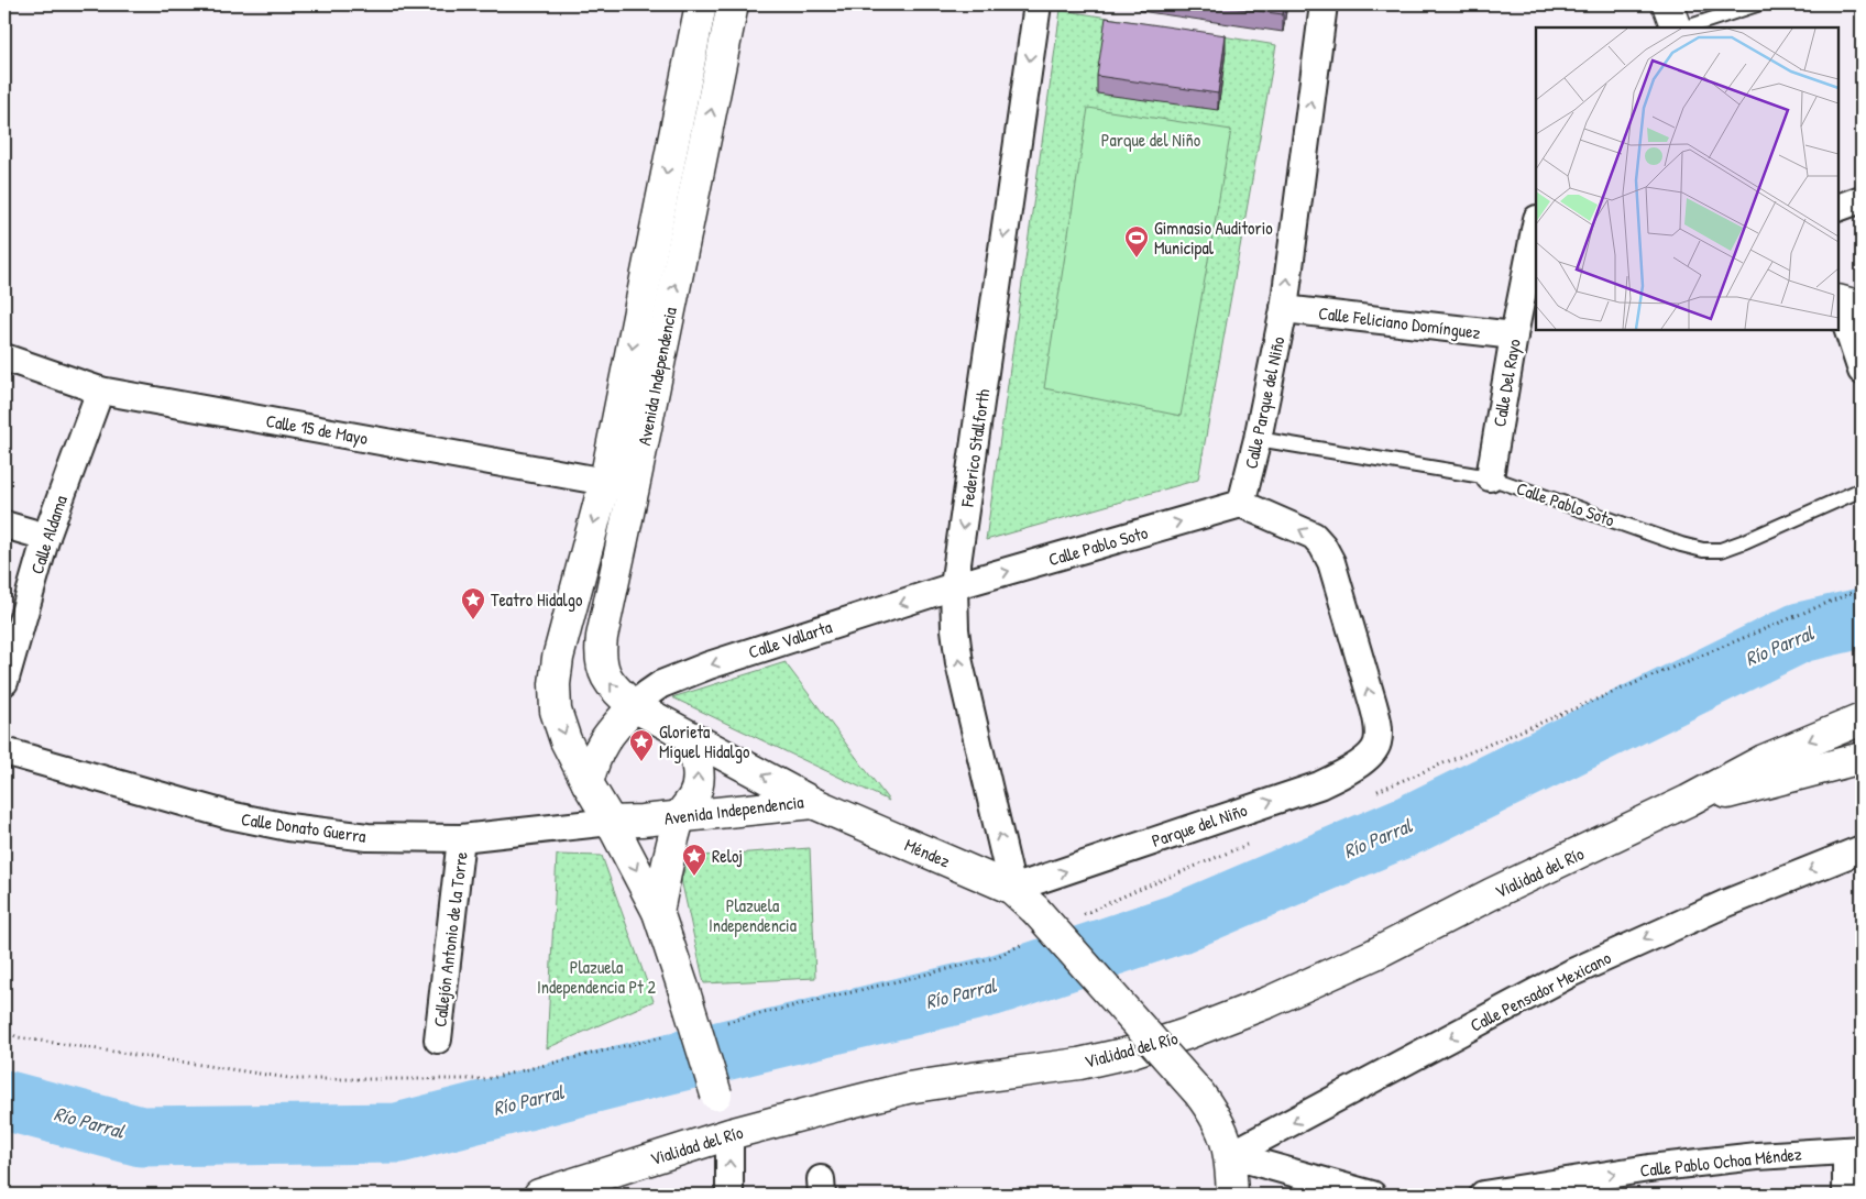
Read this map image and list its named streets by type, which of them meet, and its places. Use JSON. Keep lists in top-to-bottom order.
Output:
{
  "streets": {
    "main road": ["Avenida Independencia", "Méndez", "Vialidad del Río"],
    "street": [
      "Calle Feliciano Domínguez",
      "Calle Del Rayo",
      "Calle Parque del Niño",
      "Calle 15 de Mayo",
      "Federico Stallforth",
      "Calle Pablo Soto",
      "Calle Aldama",
      "Calle Vallarta",
      "Parque del Niño",
      "Calle Donato Guerra",
      "Callejón Antonio de la Torre",
      "Calle Pensador Mexicano",
      "Calle Pablo Ochoa Méndez"
    ]
  },
  "crossings": [
    ["Calle Feliciano Domínguez", "Calle Del Rayo"],
    ["Calle Feliciano Domínguez", "Calle Parque del Niño"],
    ["Avenida Independencia", "Calle 15 de Mayo"],
    ["Avenida Independencia", "Calle Vallarta"],
    ["Avenida Independencia", "Calle Donato Guerra"],
    ["Avenida Independencia", "Méndez"],
    ["Calle Del Rayo", "Calle Pablo Soto"],
    ["Calle Parque del Niño", "Calle Pablo Soto"],
    ["Calle Parque del Niño", "Parque del Niño"],
    ["Calle 15 de Mayo", "Calle Aldama"],
    ["Federico Stallforth", "Calle Pablo Soto"],
    ["Federico Stallforth", "Calle Vallarta"],
    ["Federico Stallforth", "Parque del Niño"],
    ["Federico Stallforth", "Méndez"],
    ["Calle Pablo Soto", "Calle Vallarta"],
    ["Calle Pablo Soto", "Parque del Niño"],
    ["Calle Vallarta", "Calle Donato Guerra"],
    ["Parque del Niño", "Méndez"],
    ["Calle Donato Guerra", "Callejón Antonio de la Torre"],
    ["Méndez", "Calle Pensador Mexicano"]
  ],
  "one_way": [
    "Calle Parque del Niño",
    "Calle Vallarta",
    "Calle Pensador Mexicano",
    "Calle Pablo Ochoa Méndez"
  ],
  "water": ["Río Parral"],
  "parks": ["Parque del Niño", "Plazuela Independencia", "Plazuela Independencia Pt 2"],
  "places": {
    "sports": ["Gimnasio Auditorio Municipal"],
    "place": ["Teatro Hidalgo", "Glorieta Miguel Hidalgo", "Reloj"]
  }
}
